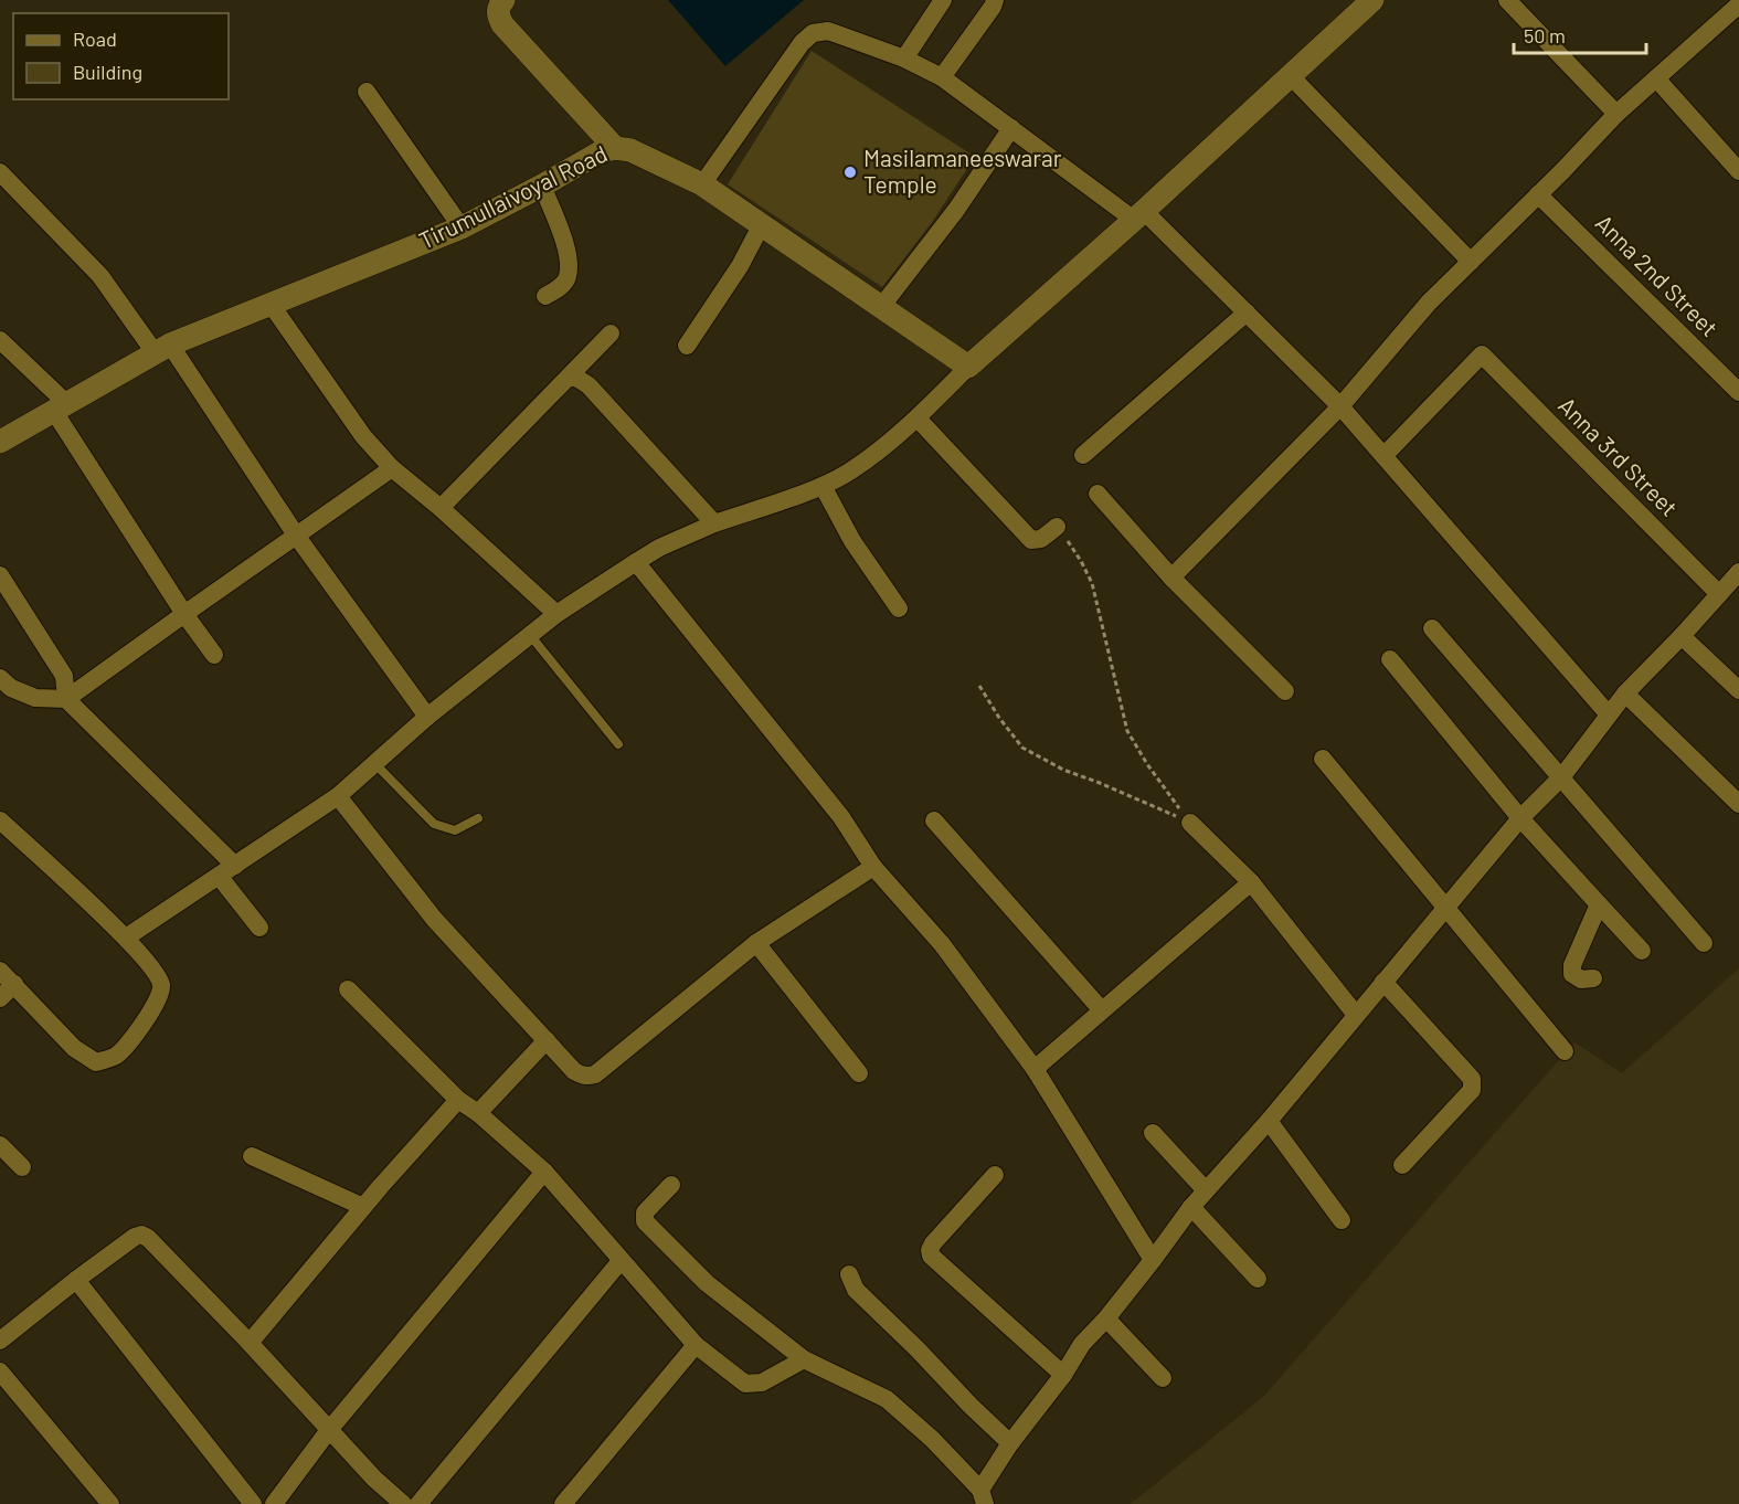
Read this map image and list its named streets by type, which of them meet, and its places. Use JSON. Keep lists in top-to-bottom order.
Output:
{
  "streets": {
    "street": ["Tirumullaivoyal Road", "Anna 2nd Street", "Anna 3rd Street"]
  },
  "places": ["Masilamaneeswarar Temple"],
  "legend": ["Road", "Building"],
  "scale_bar": "50 m"
}
